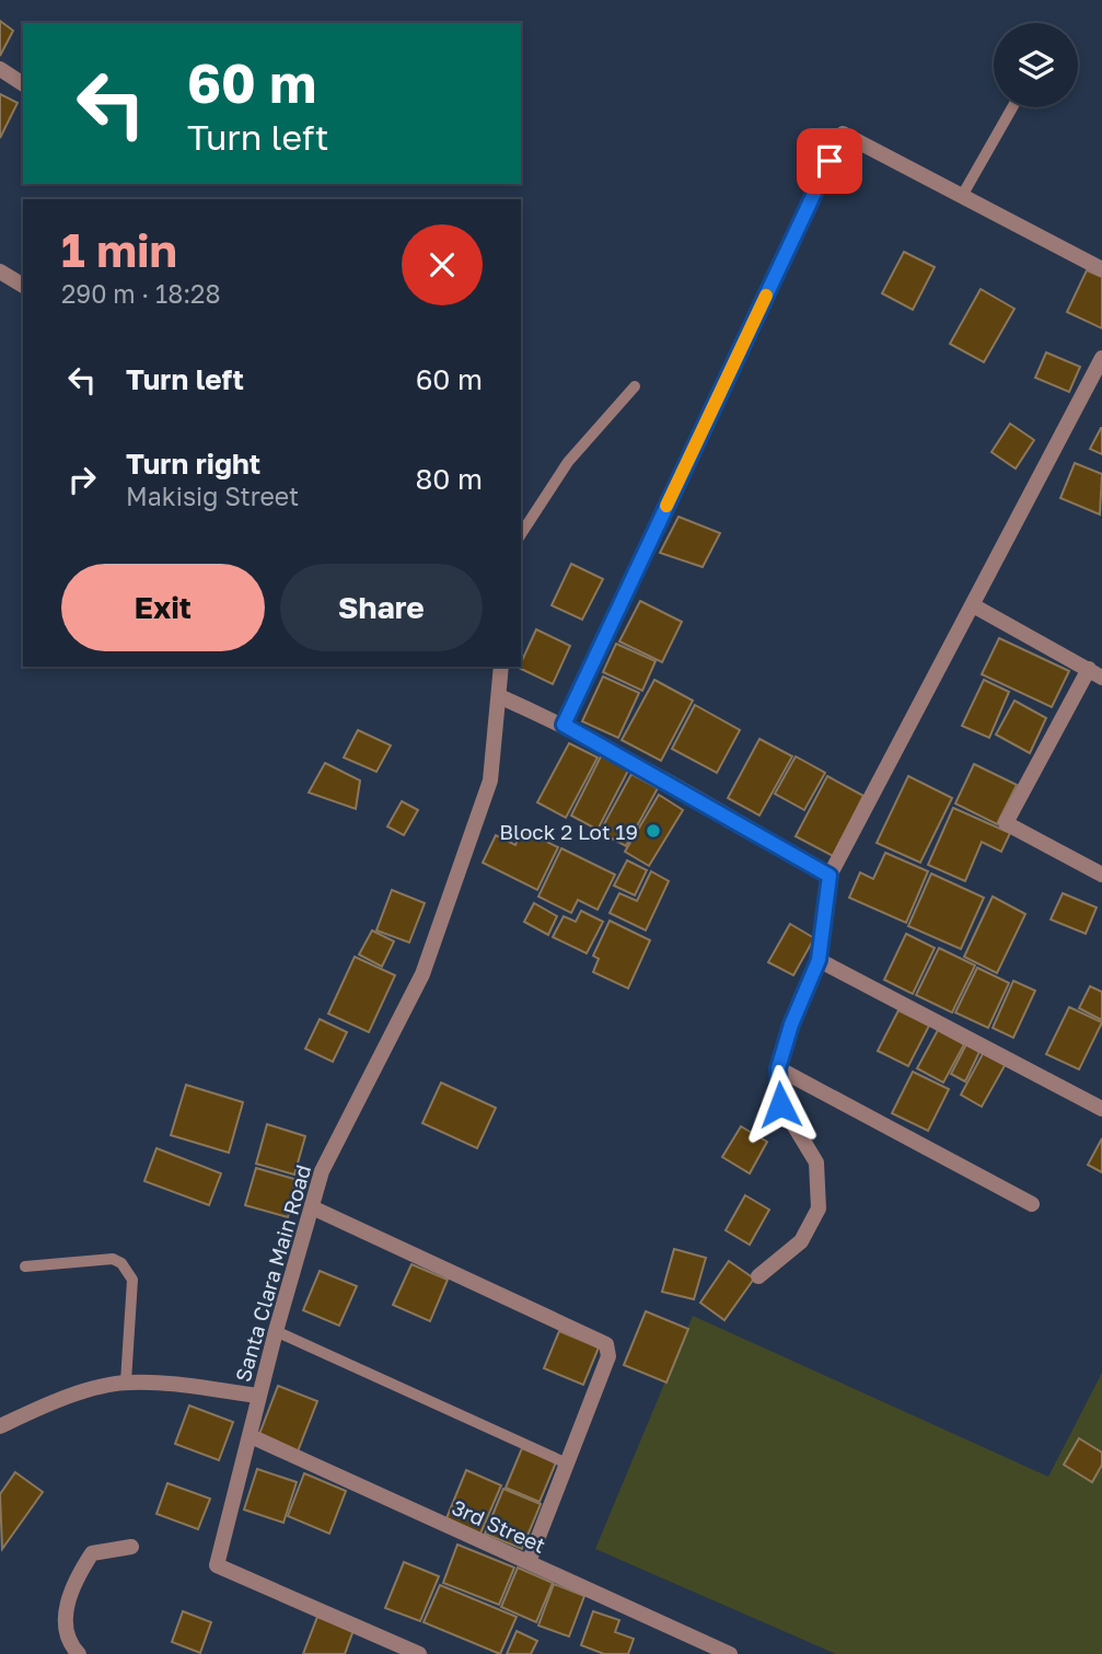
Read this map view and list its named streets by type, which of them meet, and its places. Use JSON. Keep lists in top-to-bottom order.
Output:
{
  "streets": {
    "street": ["Santa Clara Main Road", "3rd Street"]
  },
  "crossings": [
    ["Santa Clara Main Road", "3rd Street"]
  ],
  "places": ["Block 2 Lot 19"],
  "page": {
    "turn": ["60 m", "Turn left"],
    "heading": ["1 min", "290 m · 18:28"],
    "list": [
      {
        "name": "Turn left",
        "value": "60 m"
      },
      {
        "name": "Turn right",
        "note": "Makisig Street",
        "value": "80 m"
      }
    ],
    "buttons": ["Exit", "Share"]
  }
}
